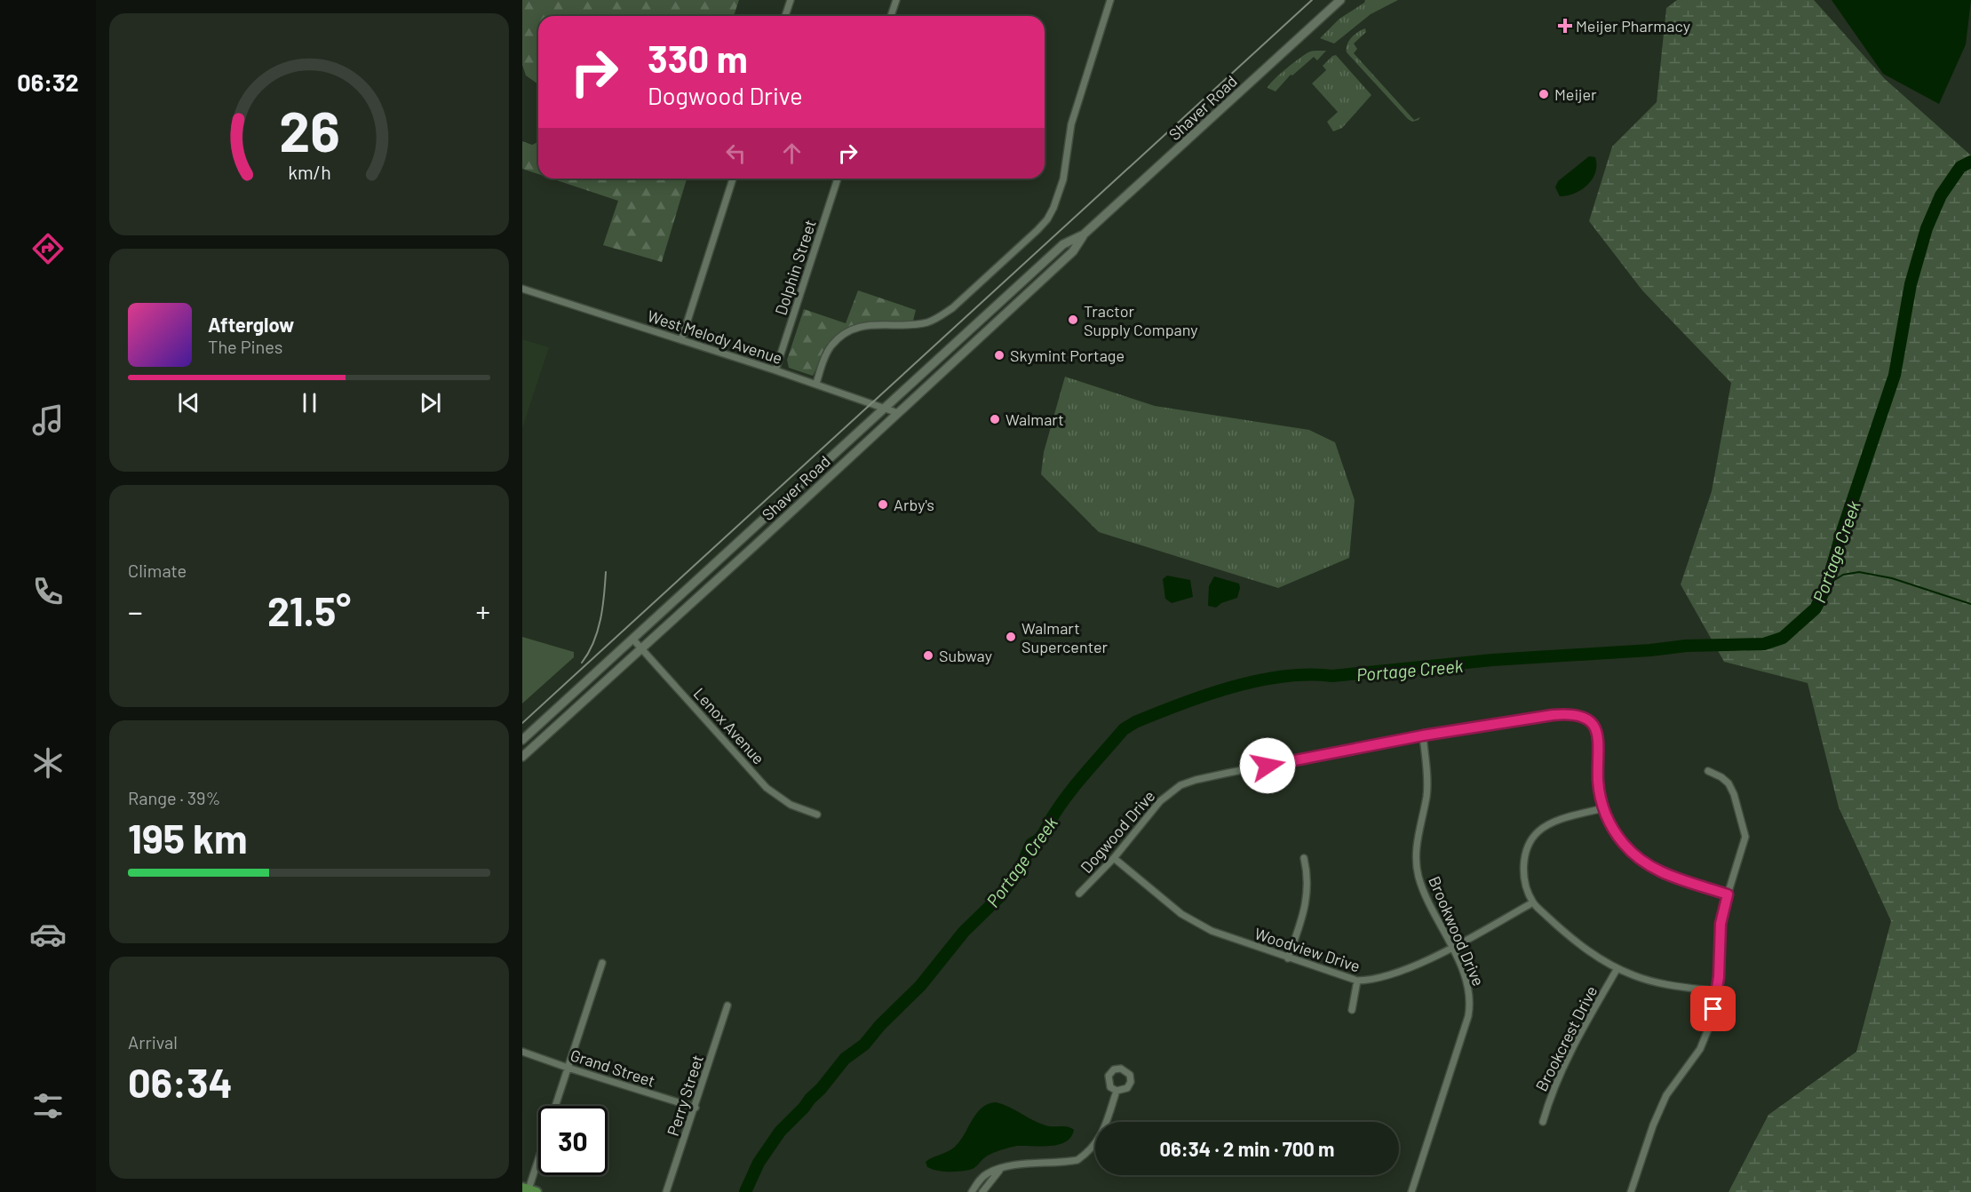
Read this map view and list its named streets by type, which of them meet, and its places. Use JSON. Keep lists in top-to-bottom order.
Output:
{
  "streets": {
    "main road": ["Shaver Road"],
    "street": [
      "Dolphin Street",
      "West Melody Avenue",
      "Lenox Avenue",
      "Dogwood Drive",
      "Brookwood Drive",
      "Woodview Drive",
      "Brookcrest Drive",
      "Grand Street",
      "Perry Street"
    ]
  },
  "crossings": [
    ["Shaver Road", "West Melody Avenue"],
    ["Shaver Road", "Lenox Avenue"],
    ["Dolphin Street", "West Melody Avenue"],
    ["Dogwood Drive", "Brookwood Drive"],
    ["Dogwood Drive", "Woodview Drive"],
    ["Brookwood Drive", "Woodview Drive"],
    ["Grand Street", "Perry Street"]
  ],
  "water": ["Portage Creek"],
  "places": {
    "health": ["Meijer Pharmacy"],
    "other": [
      "Meijer",
      "Tractor Supply Company",
      "Skymint Portage",
      "Walmart",
      "Arby's",
      "Walmart Supercenter",
      "Subway"
    ]
  },
  "page": {
    "tabs": "06:32",
    "turn": ["330 m", "Dogwood Drive"],
    "song": ["Afterglow", "The Pines"],
    "tile": [
      "Climate",
      ["Range · 39%", "195 km"],
      ["Arrival", "06:34"]
    ],
    "heat": ["−", "21.5°", "+"],
    "limit": "30",
    "trip": "06:34 · 2 min · 700 m",
    "gauge": ["26", "km/h"]
  }
}
